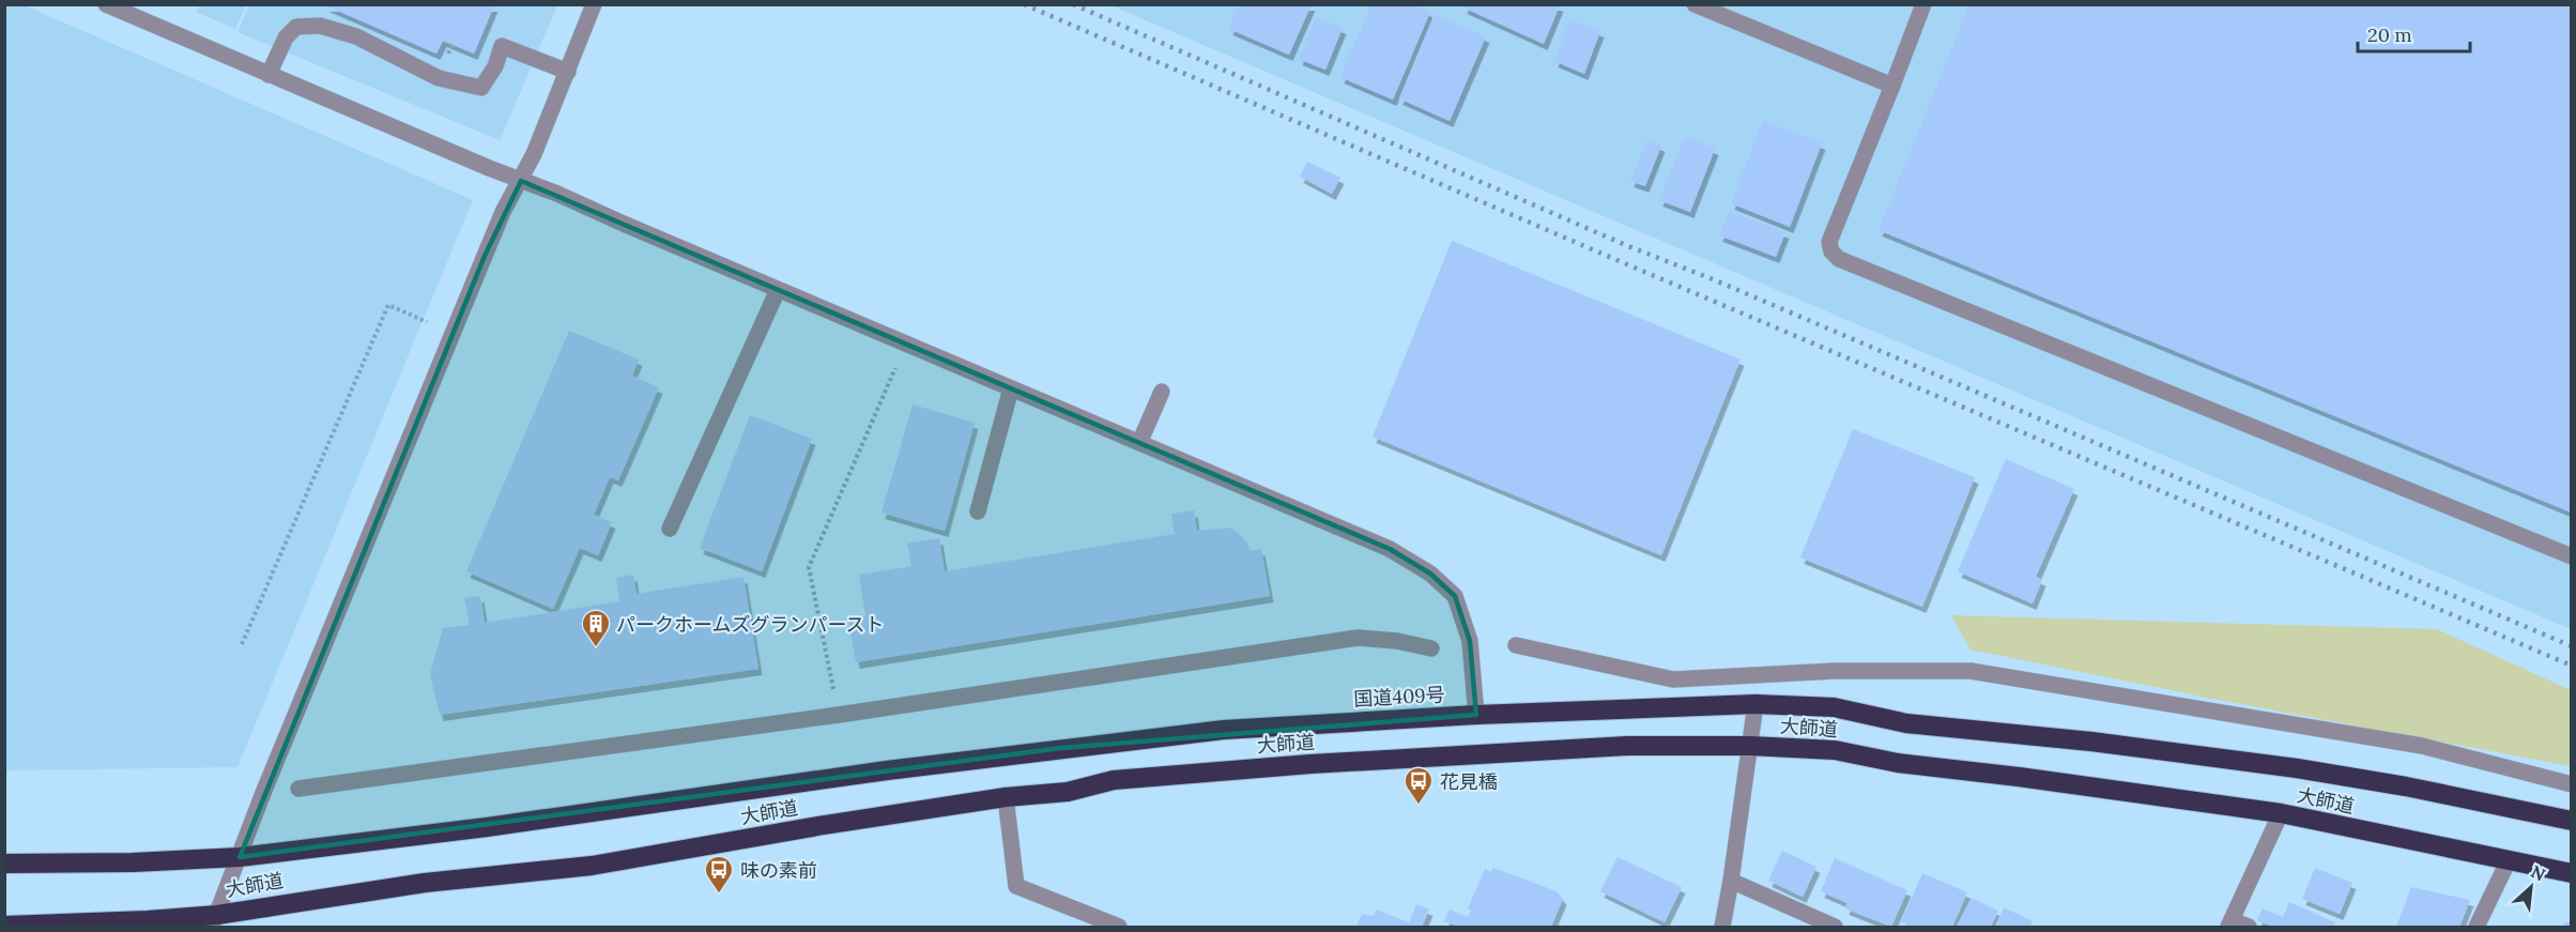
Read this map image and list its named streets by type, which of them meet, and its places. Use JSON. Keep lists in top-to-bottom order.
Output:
{
  "streets": {
    "highway": ["国道409号", "大師道"]
  },
  "crossings": [
    ["国道409号", "大師道"]
  ],
  "places": {
    "building": ["パークホームズグランパースト"],
    "bus stop": ["花見橋", "味の素前"]
  },
  "scale_bar": "20 m",
  "north": "top right"
}
